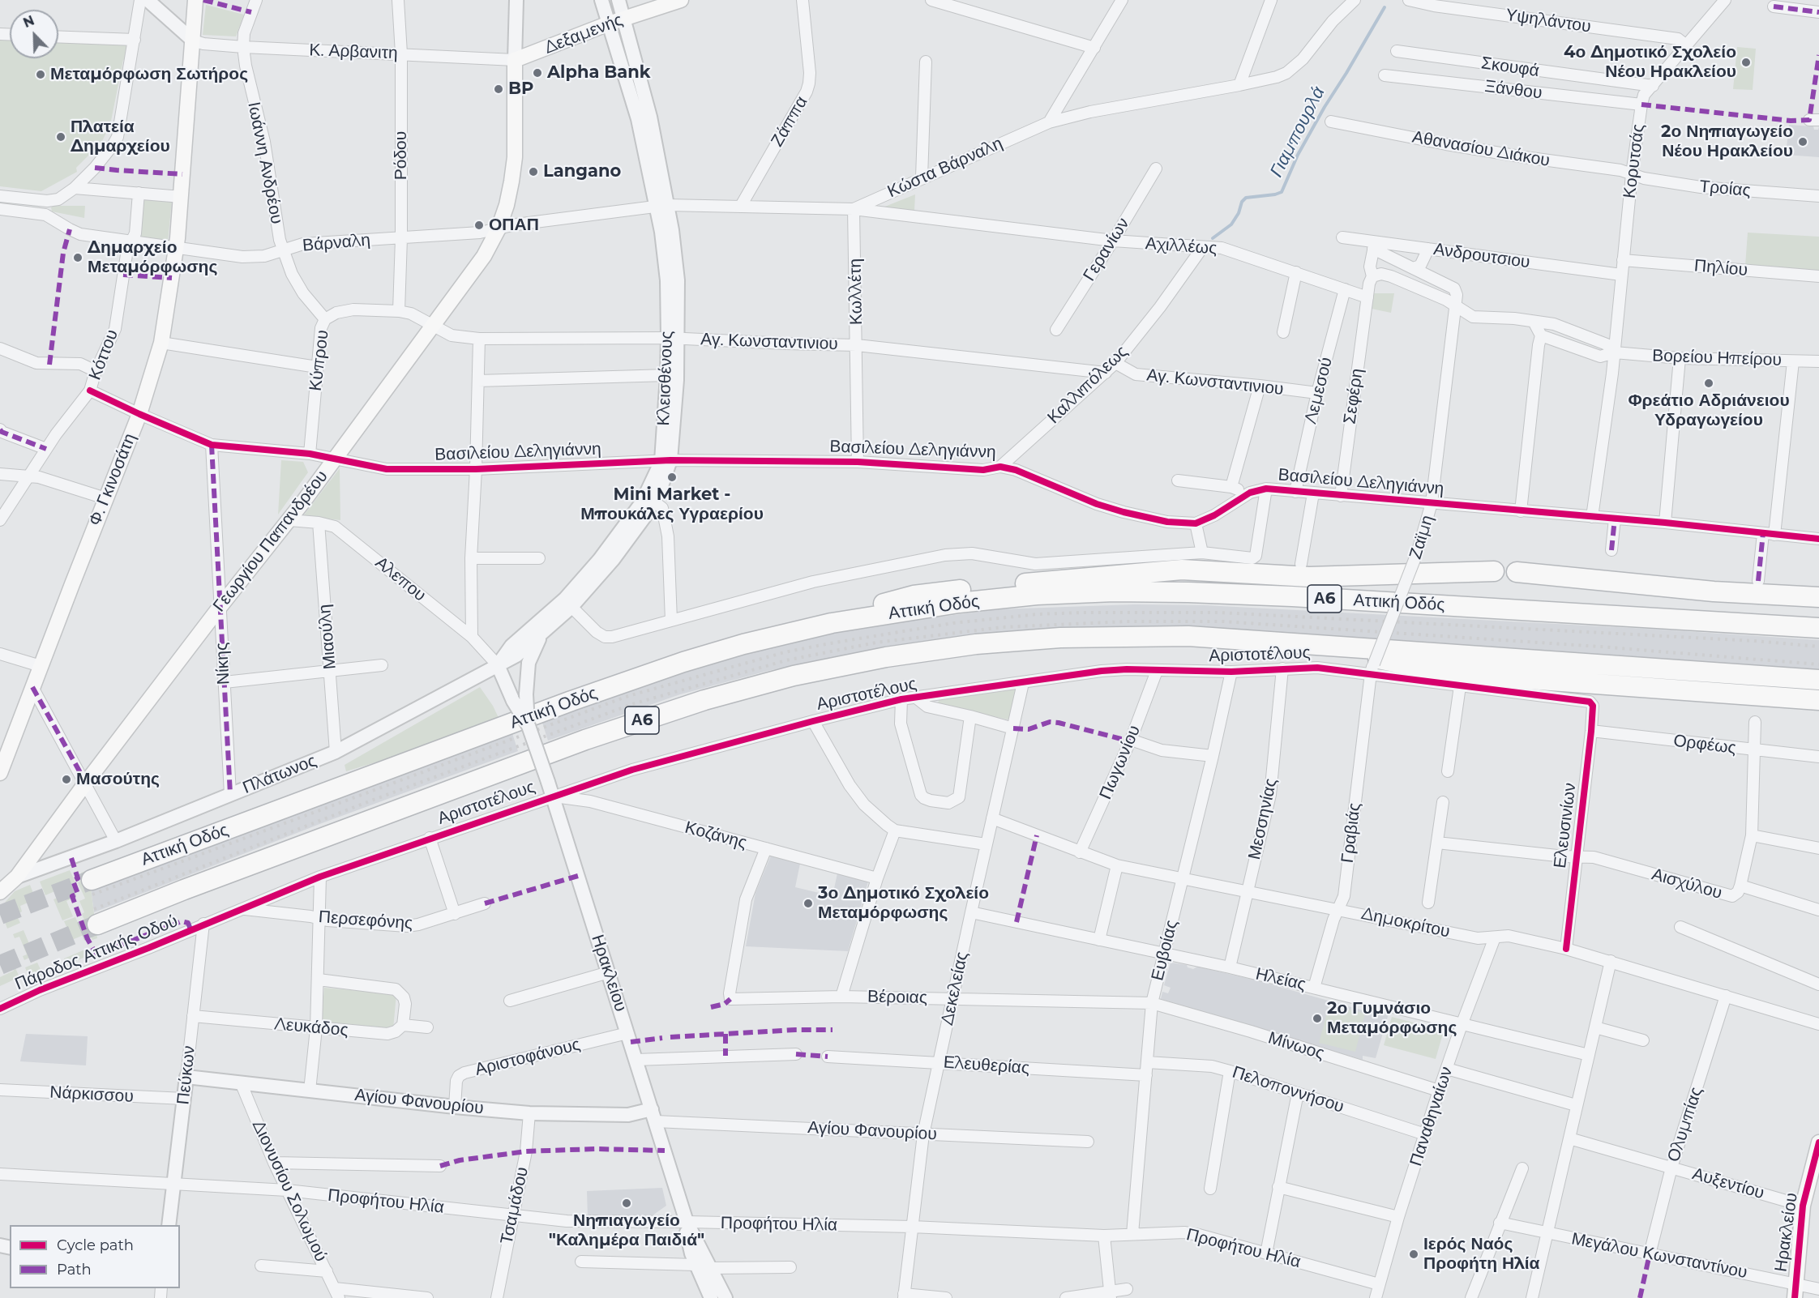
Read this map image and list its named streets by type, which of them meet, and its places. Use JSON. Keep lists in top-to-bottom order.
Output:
{
  "streets": {
    "highway": ["Α6", "Αττική Οδός"],
    "main road": [
      "Δεξαμενής",
      "Φ. Γκινοσάτη",
      "Γεωργίου Παπανδρέου",
      "Πλάτωνος",
      "Ηρακλείου"
    ],
    "street": [
      "Υψηλάντου",
      "Κ. Αρβανιτη",
      "Σκουφά",
      "Ξάνθου",
      "Ζάππα",
      "Αθανασίου Διάκου",
      "Ρόδου",
      "Κορυτσάς",
      "Ιωάννη Ανδρέου",
      "Κώστα Βάρναλη",
      "Τροίας",
      "Βάρναλη",
      "Αχιλλέως",
      "Γερανίων",
      "Ανδρουτσιου",
      "Πηλίου",
      "Κωλλέτη",
      "Αγ. Κωνσταντινιου",
      "Κόττου",
      "Βορείου Ηπείρου",
      "Κύπρου",
      "Κλεισθένους",
      "Καλλιπόλεως",
      "Λεμεσού",
      "Σεφέρη",
      "Βασιλείου Δεληγιάννη",
      "Ζαϊμη",
      "Αλεπου",
      "Μιαούλη",
      "Αριστοτέλους",
      "Νίκης",
      "Ορφέως",
      "Πωγωνίου",
      "Μεσσηνίας",
      "Ελευσινίων",
      "Γραβιάς",
      "Κοζάνης",
      "Αισχύλου",
      "Περσεφόνης",
      "Δημοκρίτου",
      "Ευβοίας",
      "Πάροδος Αττικής Οδού",
      "Ηλείας",
      "Δεκελείας",
      "Βέροιας",
      "Λευκάδος",
      "Μίνωος",
      "Αριστοφάνους",
      "Ελευθερίας",
      "Πεύκων",
      "Πελοποννήσου",
      "Νάρκισσου",
      "Αγίου Φανουρίου",
      "Παναθηναίων",
      "Ολυμπίας",
      "Αυξεντίου",
      "Διονυσίου Σολωμού",
      "Προφήτου Ηλία",
      "Τσαμάδου",
      "Μεγάλου Κωνσταντίνου"
    ]
  },
  "crossings": [
    ["Υψηλάντου", "Κορυτσάς"],
    ["Δεξαμενής", "Κ. Αρβανιτη"],
    ["Δεξαμενής", "Κλεισθένους"],
    ["Δεξαμενής", "Γεωργίου Παπανδρέου"],
    ["Κ. Αρβανιτη", "Ρόδου"],
    ["Κ. Αρβανιτη", "Ιωάννη Ανδρέου"],
    ["Κ. Αρβανιτη", "Φ. Γκινοσάτη"],
    ["Κ. Αρβανιτη", "Γεωργίου Παπανδρέου"],
    ["Σκουφά", "Κορυτσάς"],
    ["Ξάνθου", "Κορυτσάς"],
    ["Ζάππα", "Κώστα Βάρναλη"],
    ["Αθανασίου Διάκου", "Κορυτσάς"],
    ["Αθανασίου Διάκου", "Τροίας"],
    ["Ρόδου", "Βάρναλη"],
    ["Ρόδου", "Αγ. Κωνσταντινιου"],
    ["Κορυτσάς", "Τροίας"],
    ["Κορυτσάς", "Ανδρουτσιου"],
    ["Κορυτσάς", "Πηλίου"],
    ["Κορυτσάς", "Βορείου Ηπείρου"],
    ["Κορυτσάς", "Βασιλείου Δεληγιάννη"],
    ["Ιωάννη Ανδρέου", "Βάρναλη"],
    ["Ιωάννη Ανδρέου", "Κύπρου"],
    ["Κώστα Βάρναλη", "Βάρναλη"],
    ["Κώστα Βάρναλη", "Αχιλλέως"],
    ["Κώστα Βάρναλη", "Κωλλέτη"],
    ["Κώστα Βάρναλη", "Κλεισθένους"],
    ["Κώστα Βάρναλη", "Γεωργίου Παπανδρέου"],
    ["Βάρναλη", "Κόττου"],
    ["Βάρναλη", "Κύπρου"],
    ["Βάρναλη", "Φ. Γκινοσάτη"],
    ["Βάρναλη", "Γεωργίου Παπανδρέου"],
    ["Αχιλλέως", "Γερανίων"],
    ["Αχιλλέως", "Κωλλέτη"],
    ["Αχιλλέως", "Καλλιπόλεως"],
    ["Αχιλλέως", "Λεμεσού"],
    ["Αχιλλέως", "Σεφέρη"],
    ["Κωλλέτη", "Αγ. Κωνσταντινιου"],
    ["Κωλλέτη", "Βασιλείου Δεληγιάννη"],
    ["Αγ. Κωνσταντινιου", "Κύπρου"],
    ["Αγ. Κωνσταντινιου", "Κλεισθένους"],
    ["Αγ. Κωνσταντινιου", "Καλλιπόλεως"],
    ["Αγ. Κωνσταντινιου", "Λεμεσού"],
    ["Αγ. Κωνσταντινιου", "Γεωργίου Παπανδρέου"],
    ["Κόττου", "Βασιλείου Δεληγιάννη"],
    ["Κύπρου", "Βασιλείου Δεληγιάννη"],
    ["Κλεισθένους", "Βασιλείου Δεληγιάννη"],
    ["Κλεισθένους", "Αλεπου"],
    ["Κλεισθένους", "Πλάτωνος"],
    ["Κλεισθένους", "Ηρακλείου"],
    ["Καλλιπόλεως", "Βασιλείου Δεληγιάννη"],
    ["Λεμεσού", "Βασιλείου Δεληγιάννη"],
    ["Σεφέρη", "Βασιλείου Δεληγιάννη"],
    ["Βασιλείου Δεληγιάννη", "Φ. Γκινοσάτη"],
    ["Βασιλείου Δεληγιάννη", "Ζαϊμη"],
    ["Βασιλείου Δεληγιάννη", "Γεωργίου Παπανδρέου"],
    ["Βασιλείου Δεληγιάννη", "Νίκης"],
    ["Ζαϊμη", "Αριστοτέλους"],
    ["Ζαϊμη", "Γραβιάς"],
    ["Γεωργίου Παπανδρέου", "Αλεπου"],
    ["Γεωργίου Παπανδρέου", "Νίκης"],
    ["Γεωργίου Παπανδρέου", "Πλάτωνος"],
    ["Αλεπου", "Μιαούλη"],
    ["Αλεπου", "Πλάτωνος"],
    ["Αλεπου", "Ηρακλείου"],
    ["Μιαούλη", "Πλάτωνος"],
    ["Αριστοτέλους", "Πωγωνίου"],
    ["Αριστοτέλους", "Μεσσηνίας"],
    ["Αριστοτέλους", "Ελευσινίων"],
    ["Αριστοτέλους", "Γραβιάς"],
    ["Αριστοτέλους", "Κοζάνης"],
    ["Αριστοτέλους", "Περσεφόνης"],
    ["Αριστοτέλους", "Ευβοίας"],
    ["Αριστοτέλους", "Πάροδος Αττικής Οδού"],
    ["Αριστοτέλους", "Ηρακλείου"],
    ["Αριστοτέλους", "Δεκελείας"],
    ["Αριστοτέλους", "Πεύκων"],
    ["Νίκης", "Πλάτωνος"],
    ["Ορφέως", "Ελευσινίων"],
    ["Πωγωνίου", "Δημοκρίτου"],
    ["Πλάτωνος", "Ηρακλείου"],
    ["Μεσσηνίας", "Δημοκρίτου"],
    ["Μεσσηνίας", "Ηλείας"],
    ["Ελευσινίων", "Αισχύλου"],
    ["Ελευσινίων", "Δημοκρίτου"],
    ["Γραβιάς", "Δημοκρίτου"],
    ["Γραβιάς", "Ηλείας"],
    ["Κοζάνης", "Ηρακλείου"],
    ["Κοζάνης", "Βέροιας"],
    ["Δημοκρίτου", "Ευβοίας"],
    ["Δημοκρίτου", "Δεκελείας"],
    ["Δημοκρίτου", "Παναθηναίων"],
    ["Δημοκρίτου", "Ολυμπίας"],
    ["Ευβοίας", "Ηλείας"],
    ["Ευβοίας", "Βέροιας"],
    ["Ευβοίας", "Μίνωος"],
    ["Ευβοίας", "Ελευθερίας"],
    ["Ευβοίας", "Πελοποννήσου"],
    ["Ευβοίας", "Προφήτου Ηλία"],
    ["Πάροδος Αττικής Οδού", "Πεύκων"],
    ["Ηρακλείου", "Αριστοφάνους"],
    ["Ηρακλείου", "Αγίου Φανουρίου"],
    ["Ηρακλείου", "Αυξεντίου"],
    ["Ηρακλείου", "Προφήτου Ηλία"],
    ["Ηρακλείου", "Μεγάλου Κωνσταντίνου"],
    ["Ηλείας", "Δεκελείας"],
    ["Ηλείας", "Παναθηναίων"],
    ["Δεκελείας", "Βέροιας"],
    ["Δεκελείας", "Ελευθερίας"],
    ["Δεκελείας", "Αγίου Φανουρίου"],
    ["Δεκελείας", "Προφήτου Ηλία"],
    ["Βέροιας", "Μίνωος"],
    ["Λευκάδος", "Πεύκων"],
    ["Μίνωος", "Παναθηναίων"],
    ["Αριστοφάνους", "Αγίου Φανουρίου"],
    ["Πεύκων", "Νάρκισσου"],
    ["Πεύκων", "Αγίου Φανουρίου"],
    ["Πεύκων", "Προφήτου Ηλία"],
    ["Πελοποννήσου", "Παναθηναίων"],
    ["Αγίου Φανουρίου", "Διονυσίου Σολωμού"],
    ["Αγίου Φανουρίου", "Τσαμάδου"],
    ["Παναθηναίων", "Προφήτου Ηλία"],
    ["Ολυμπίας", "Αυξεντίου"],
    ["Ολυμπίας", "Μεγάλου Κωνσταντίνου"],
    ["Διονυσίου Σολωμού", "Προφήτου Ηλία"],
    ["Προφήτου Ηλία", "Τσαμάδου"]
  ],
  "water": ["Γιαμπουρλά"],
  "places": [
    "4ο Δημοτικό Σχολείο Νέου Ηρακλείου",
    "Alpha Bank",
    "Μεταμόρφωση Σωτήρος",
    "BP",
    "Πλατεία Δημαρχείου",
    "2ο Νηπιαγωγείο Νέου Ηρακλείου",
    "Langano",
    "ΟΠΑΠ",
    "Δημαρχείο Μεταμόρφωσης",
    "Φρεάτιο Αδριάνειου Υδραγωγείου",
    "Mini Market - Μπουκάλες Υγραερίου",
    "Μασούτης",
    "3ο Δημοτικό Σχολείο Μεταμόρφωσης",
    "2ο Γυμνάσιο Μεταμόρφωσης",
    "Νηπιαγωγείο \"Καλημέρα Παιδιά\"",
    "Ιερός Ναός Προφήτη Ηλία"
  ],
  "legend": ["Cycle path", "Path"],
  "north": "top left"
}
